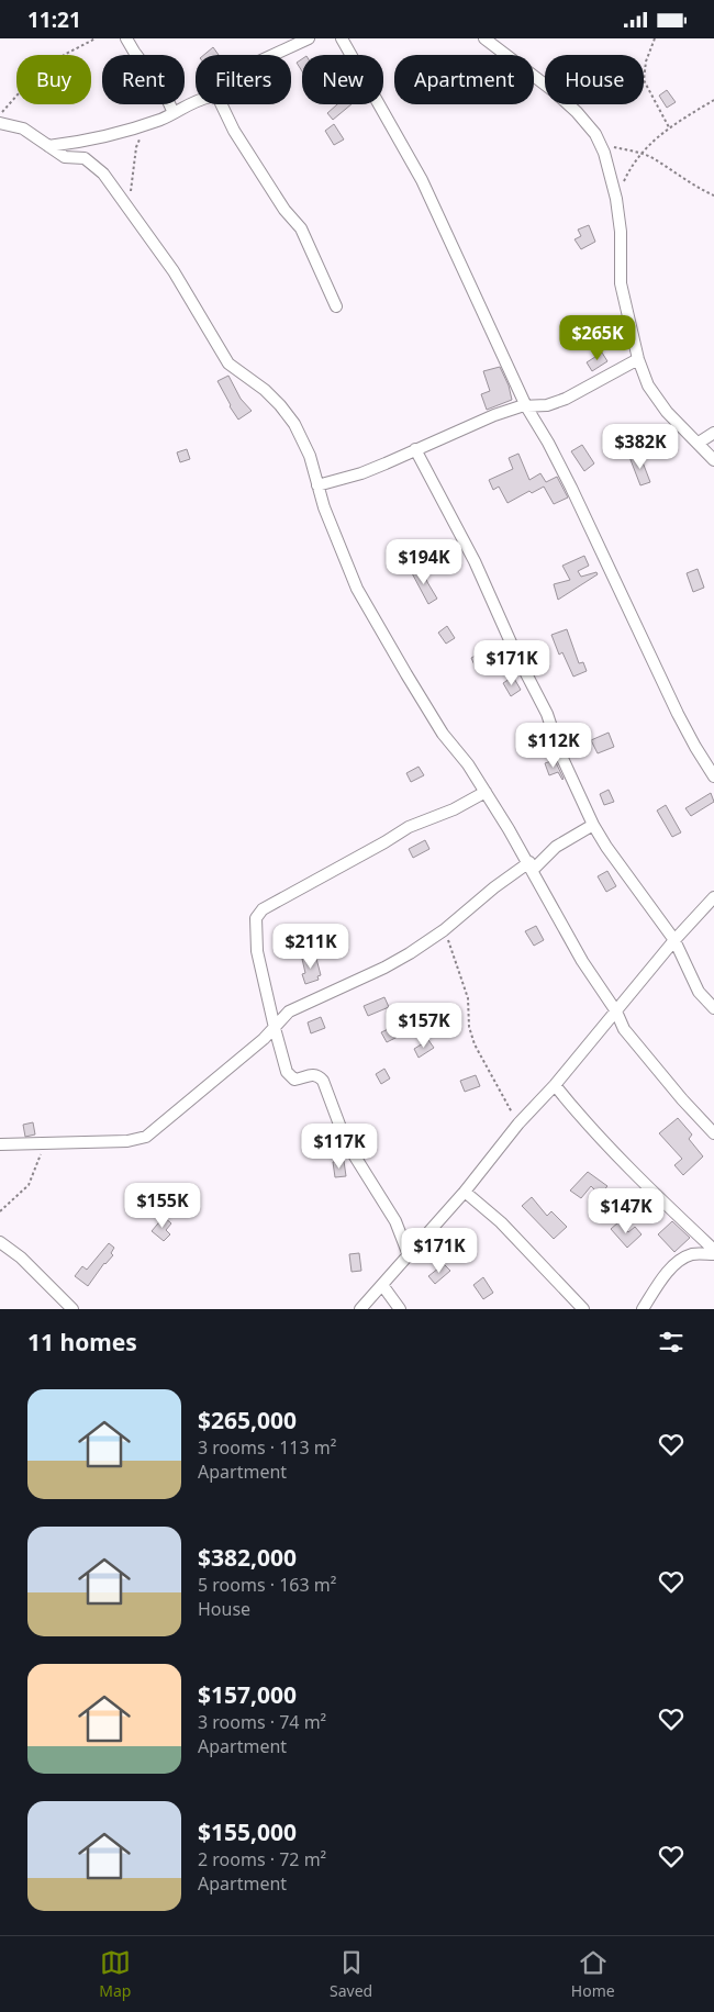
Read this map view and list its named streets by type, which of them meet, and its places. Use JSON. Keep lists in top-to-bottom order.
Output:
{
  "page": {
    "status": "11:21",
    "chip": [
      "Buy",
      "Rent",
      "Filters",
      "New",
      "Apartment",
      "House"
    ],
    "price": [
      "$265K",
      "$382K",
      "$194K",
      "$171K",
      "$112K",
      "$211K",
      "$157K",
      "$117K",
      "$155K",
      "$147K",
      "$171K"
    ],
    "heading": "11 homes",
    "list": [
      {
        "name": "$265,000",
        "note": "3 rooms · 113 m² · Apartment"
      },
      {
        "name": "$382,000",
        "note": "5 rooms · 163 m² · House"
      },
      {
        "name": "$157,000",
        "note": "3 rooms · 74 m² · Apartment"
      },
      {
        "name": "$155,000",
        "note": "2 rooms · 72 m² · Apartment"
      }
    ],
    "tabs": ["Map", "Saved", "Home"]
  }
}
